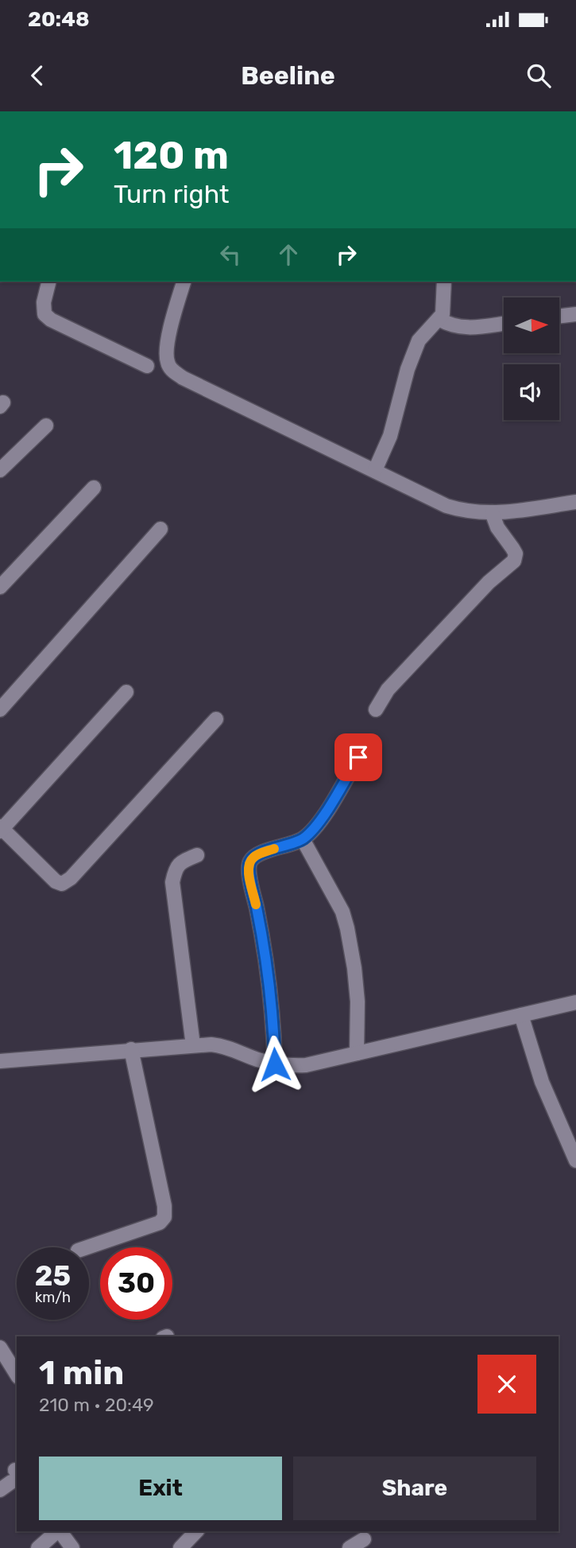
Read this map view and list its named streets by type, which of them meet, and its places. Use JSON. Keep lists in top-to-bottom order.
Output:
{
  "north": "right",
  "page": {
    "status": "20:48",
    "header": "Beeline",
    "turn": ["120 m", "Turn right"],
    "speed": "25 km/h",
    "limit": "30",
    "heading": ["1 min", "210 m · 20:49"],
    "buttons": ["Exit", "Share"]
  }
}
